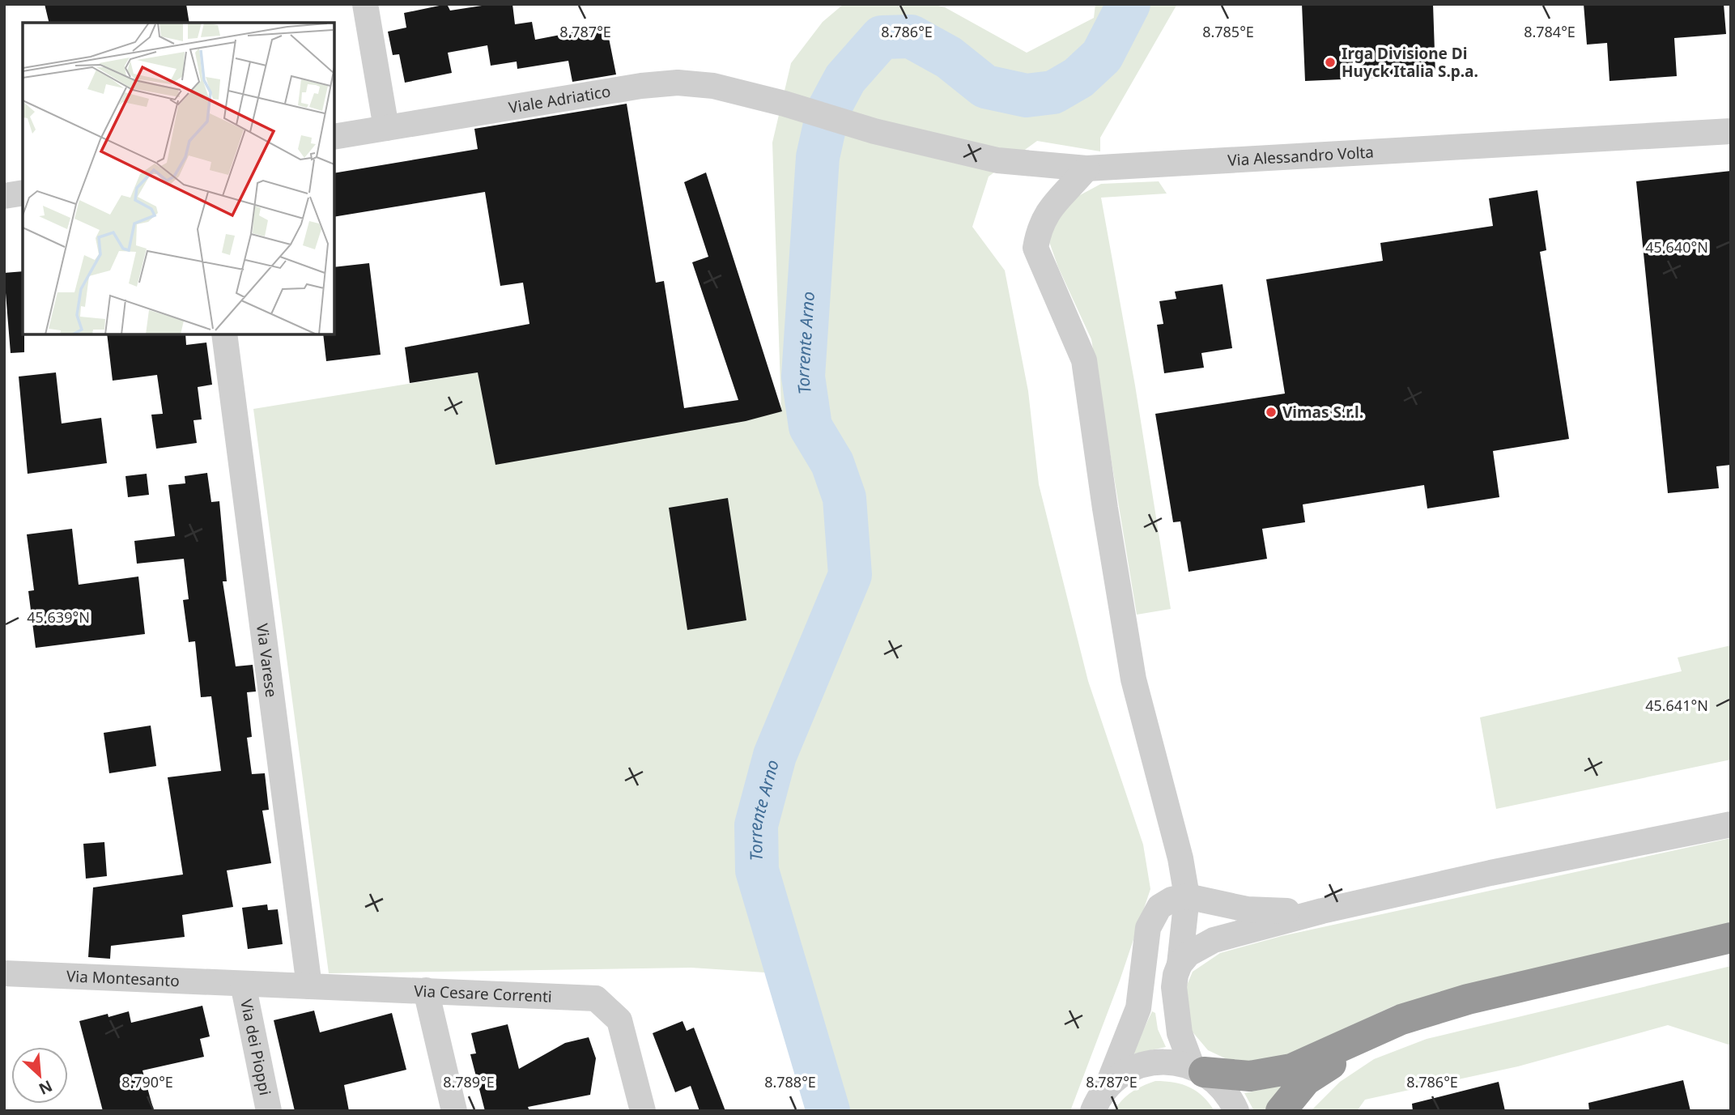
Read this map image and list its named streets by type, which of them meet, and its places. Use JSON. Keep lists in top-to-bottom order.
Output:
{
  "streets": {
    "street": [
      "Viale Adriatico",
      "Via Alessandro Volta",
      "Via Varese",
      "Via Montesanto",
      "Via Cesare Correnti",
      "Via dei Pioppi"
    ]
  },
  "crossings": [
    ["Viale Adriatico", "Via Alessandro Volta"],
    ["Via Varese", "Via Cesare Correnti"],
    ["Via Montesanto", "Via Cesare Correnti"],
    ["Via Montesanto", "Via dei Pioppi"],
    ["Via Cesare Correnti", "Via dei Pioppi"]
  ],
  "water": ["Torrente Arno"],
  "places": ["Irga Divisione Di Huyck Italia S.p.a.", "Vimas S.r.l."],
  "north": "bottom right",
  "coordinates": [
    "8.785°E",
    "8.787°E",
    "8.786°E",
    "8.784°E",
    "45.640°N",
    "45.639°N",
    "45.641°N",
    "8.790°E",
    "8.789°E",
    "8.788°E"
  ]
}
